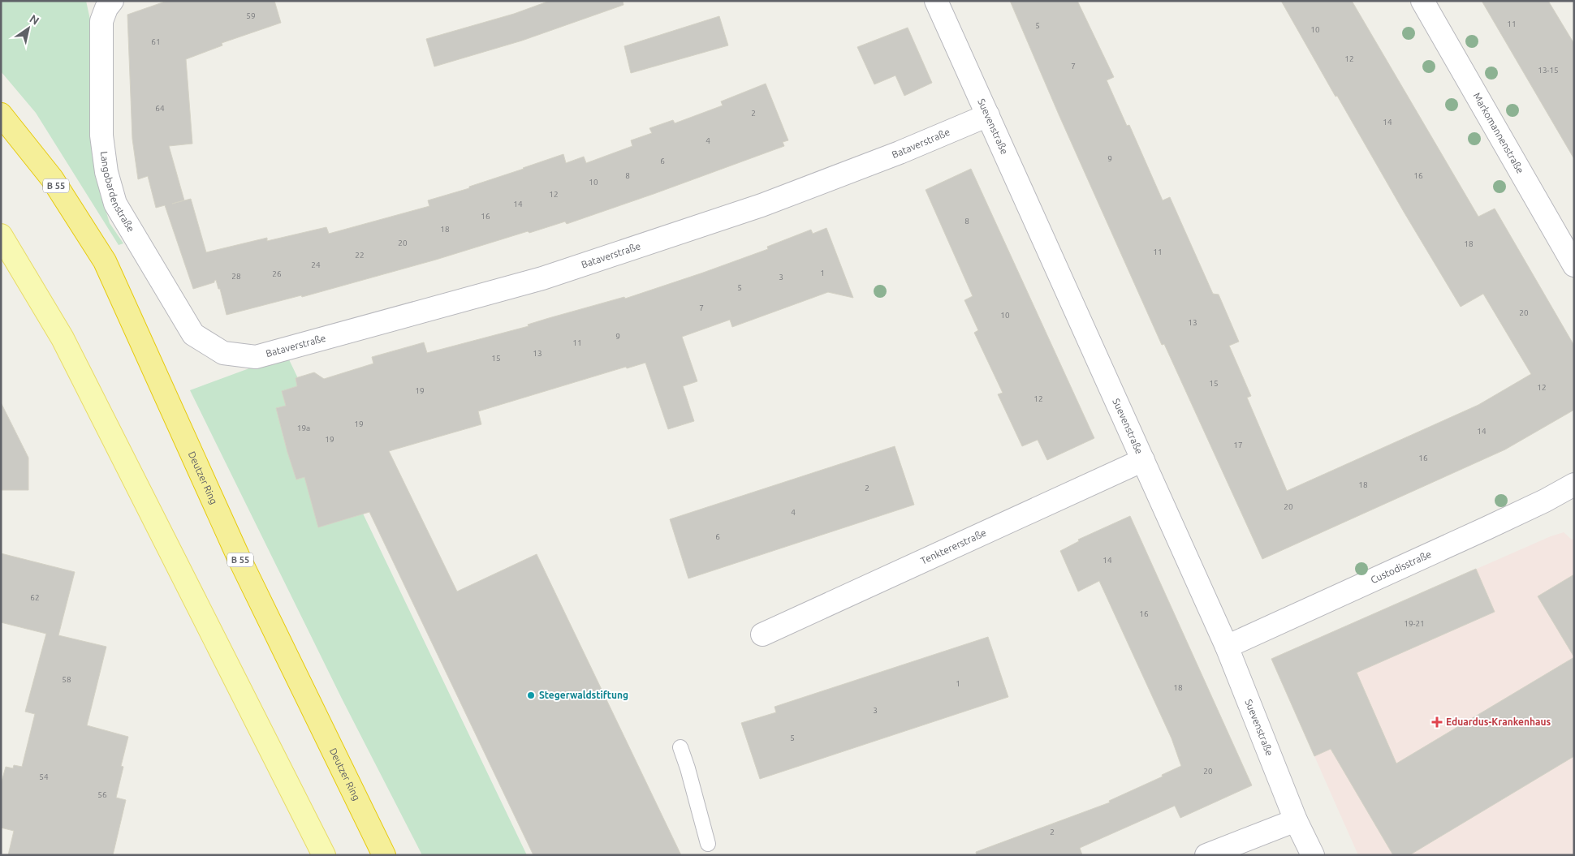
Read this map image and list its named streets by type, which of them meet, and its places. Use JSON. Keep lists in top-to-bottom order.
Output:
{
  "streets": {
    "highway": ["B 55", "Deutzer Ring"],
    "street": [
      "Suevenstraße",
      "Markomannenstraße",
      "Bataverstraße",
      "Langobardenstraße",
      "Tenktererstraße",
      "Custodisstraße"
    ]
  },
  "crossings": [
    ["Suevenstraße", "Bataverstraße"],
    ["Suevenstraße", "Tenktererstraße"],
    ["Suevenstraße", "Custodisstraße"],
    ["Bataverstraße", "Langobardenstraße"]
  ],
  "places": {
    "other": ["Stegerwaldstiftung"],
    "health": ["Eduardus-Krankenhaus"]
  },
  "house_numbers": [
    "59",
    "11",
    "5",
    "10",
    "61",
    "12",
    "7",
    "13-15",
    "64",
    "2",
    "14",
    "4",
    "9",
    "6",
    "8",
    "16",
    "10",
    "12",
    "14",
    "16",
    "8",
    "18",
    "20",
    "18",
    "11",
    "22",
    "24",
    "1",
    "26",
    "28",
    "3",
    "5",
    "7",
    "20",
    "10",
    "13",
    "9",
    "11",
    "13",
    "15",
    "15",
    "12",
    "19",
    "12",
    "19",
    "19a",
    "14",
    "19",
    "17",
    "16",
    "18",
    "2",
    "20",
    "4",
    "6",
    "14",
    "62",
    "16",
    "19-21",
    "58",
    "1",
    "18",
    "3",
    "5",
    "20",
    "54",
    "56",
    "2"
  ],
  "north": "top right"
}
